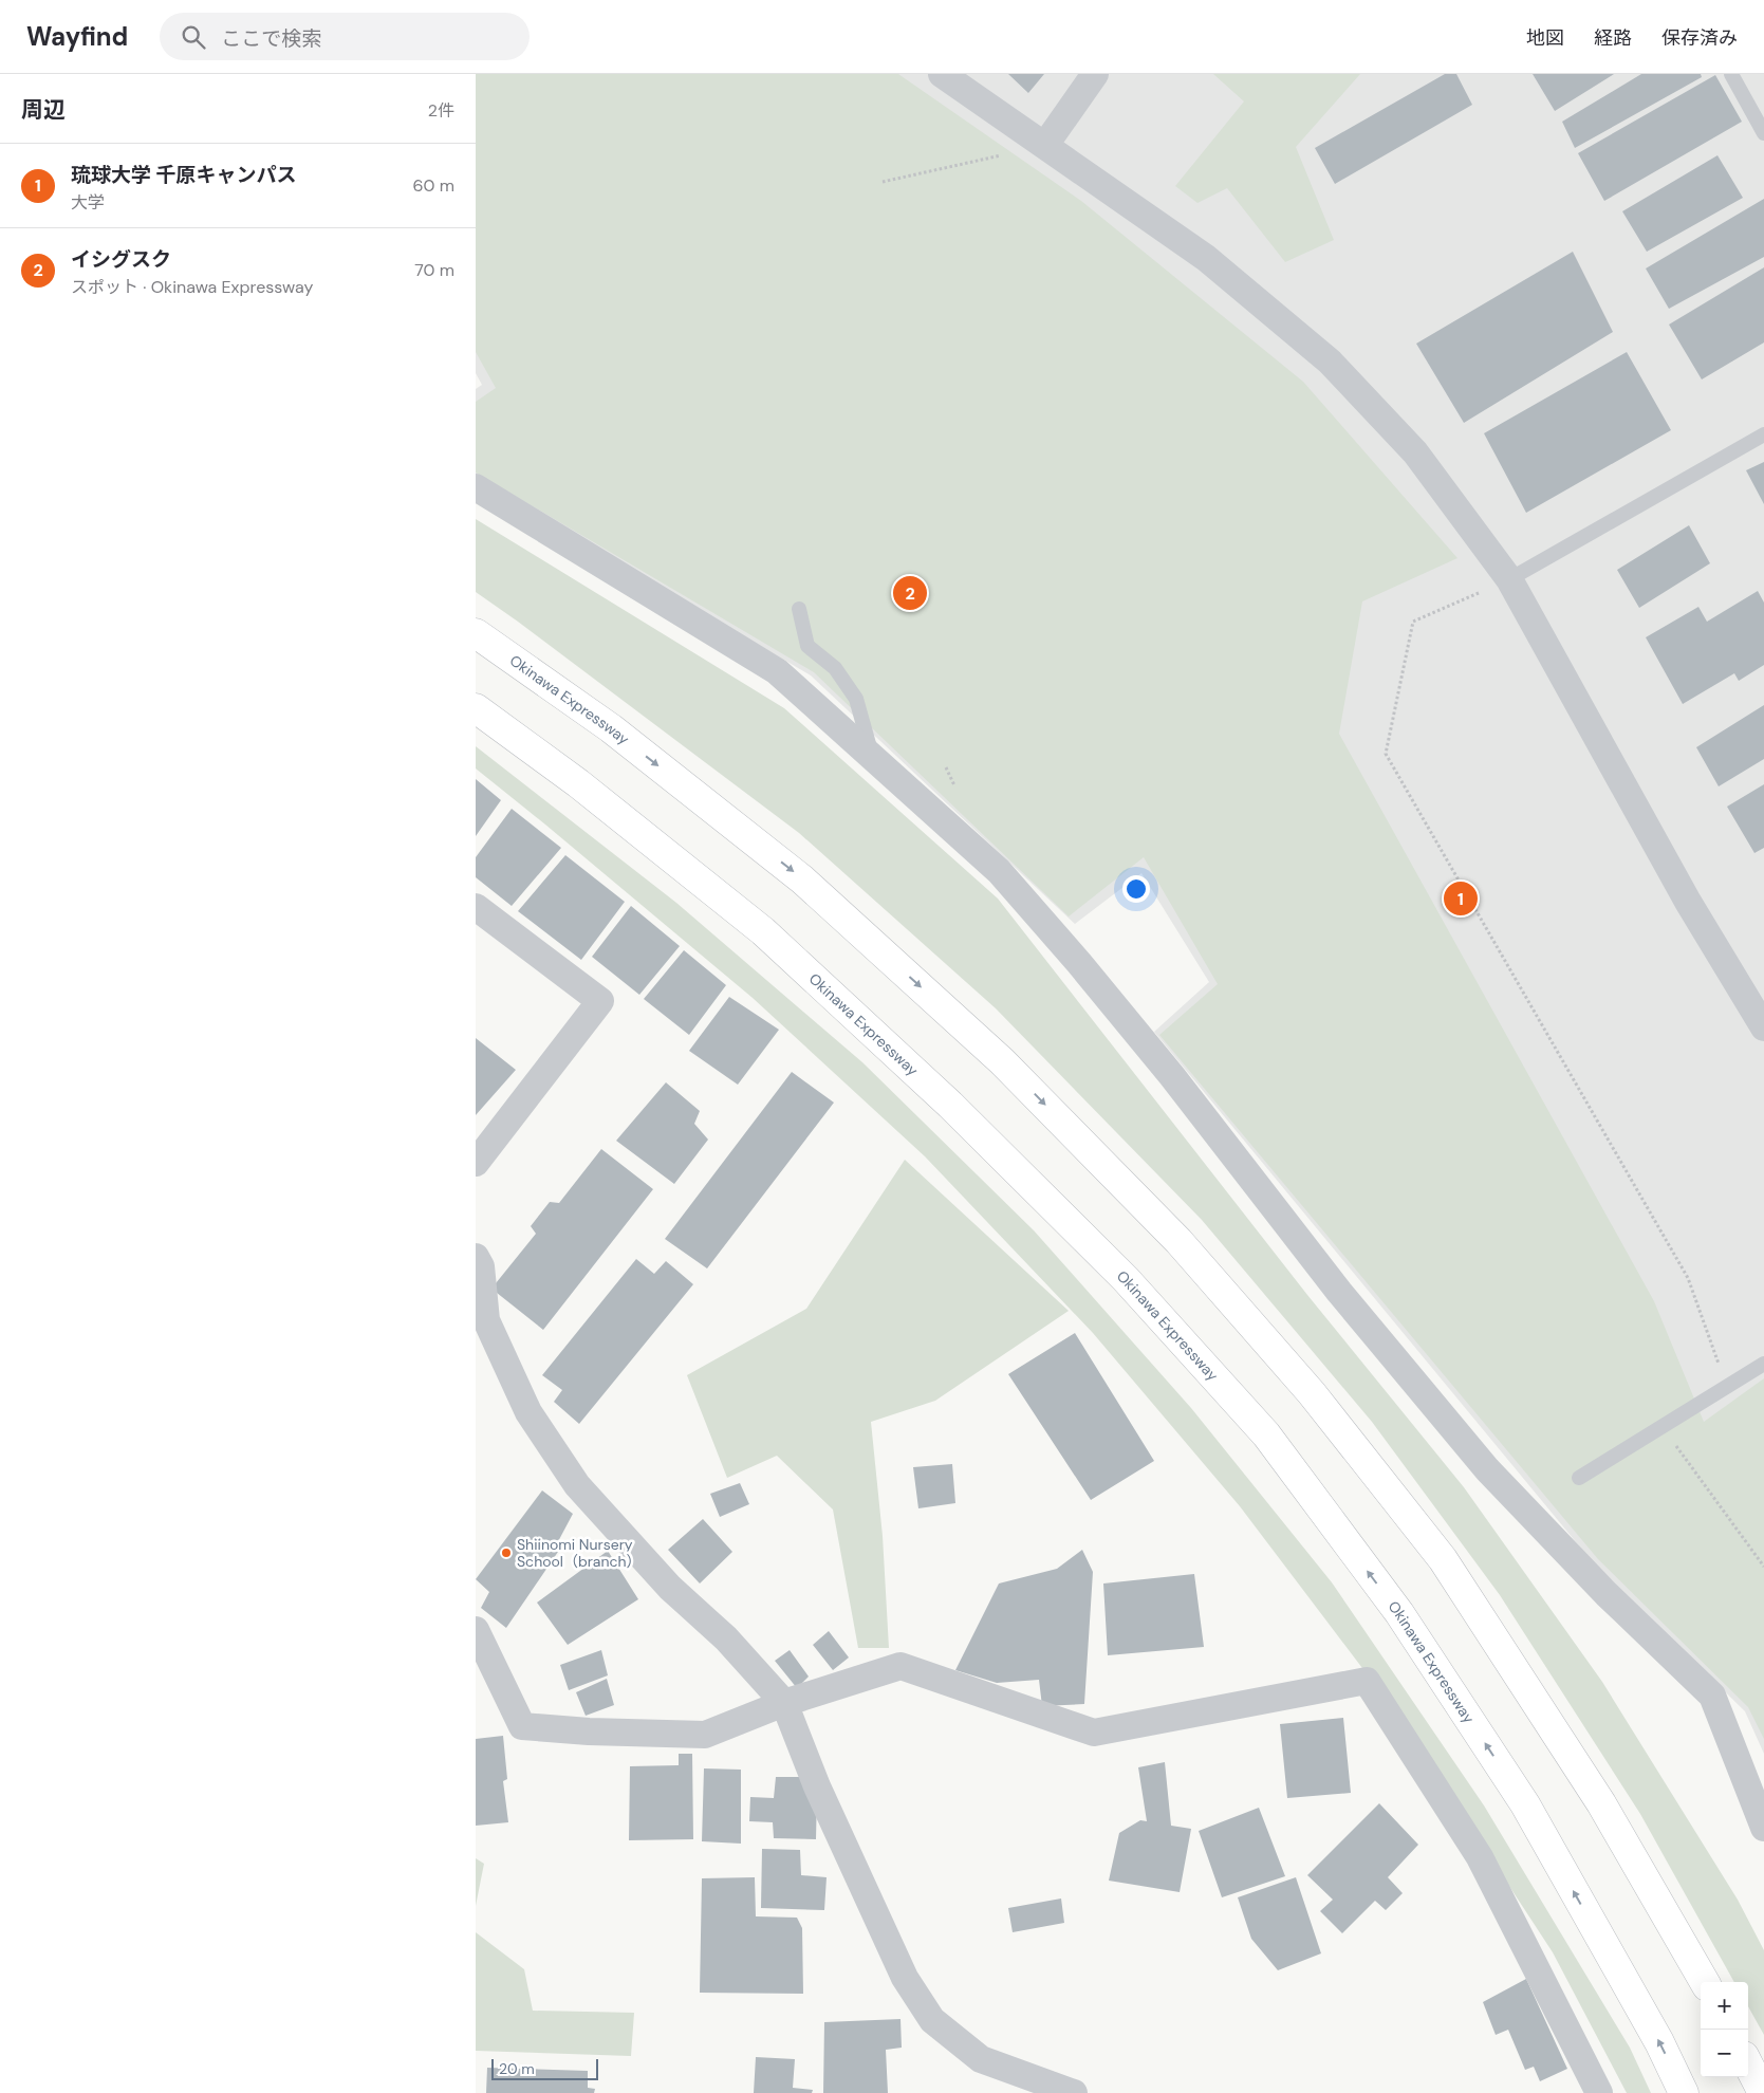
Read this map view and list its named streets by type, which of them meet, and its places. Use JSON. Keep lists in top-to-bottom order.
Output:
{
  "streets": {
    "highway": ["Okinawa Expressway"]
  },
  "places": ["Shiinomi Nursery School（branch）"],
  "scale_bar": "20 m",
  "page": {
    "header": "Wayfind",
    "search": "ここで検索",
    "nav": ["地図", "経路", "保存済み"],
    "heading": ["周辺", "2件"],
    "list": [
      {
        "mark": "1",
        "name": "琉球大学 千原キャンパス",
        "note": "大学",
        "value": "60 m"
      },
      {
        "mark": "2",
        "name": "イシグスク",
        "note": "スポット · Okinawa Expressway",
        "value": "70 m"
      }
    ],
    "pins": ["2", "1"],
    "map_buttons": ["+", "−"],
    "scale": "20 m"
  }
}
